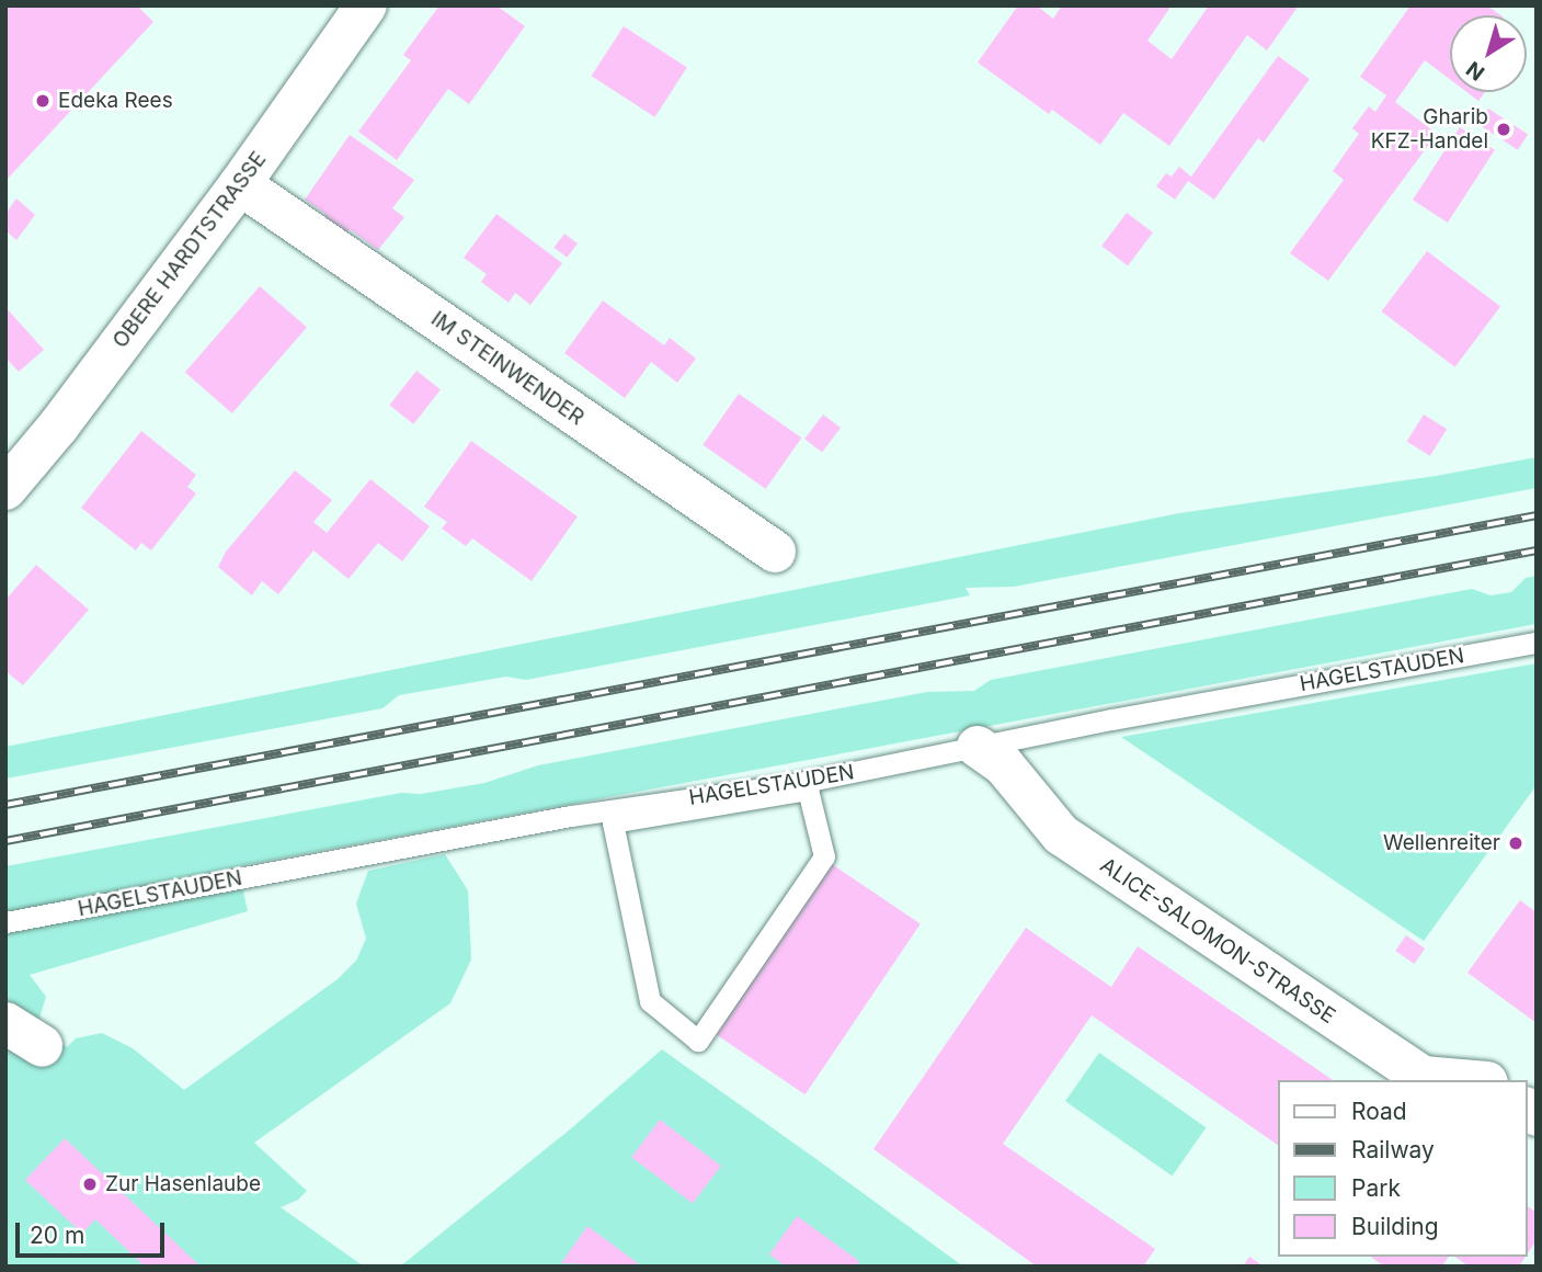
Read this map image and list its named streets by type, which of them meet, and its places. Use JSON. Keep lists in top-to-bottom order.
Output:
{
  "streets": {
    "street": ["OBERE HARDTSTRASSE", "IM STEINWENDER", "ALICE-SALOMON-STRASSE"],
    "lane": ["HAGELSTAUDEN"]
  },
  "crossings": [
    ["OBERE HARDTSTRASSE", "IM STEINWENDER"],
    ["HAGELSTAUDEN", "ALICE-SALOMON-STRASSE"]
  ],
  "places": [
    "Edeka Rees",
    "Gharib KFZ-Handel",
    "Wellenreiter",
    "Zur Hasenlaube"
  ],
  "legend": [
    "Road",
    "Railway",
    "Park",
    "Building"
  ],
  "scale_bar": "20 m",
  "north": "bottom left"
}
